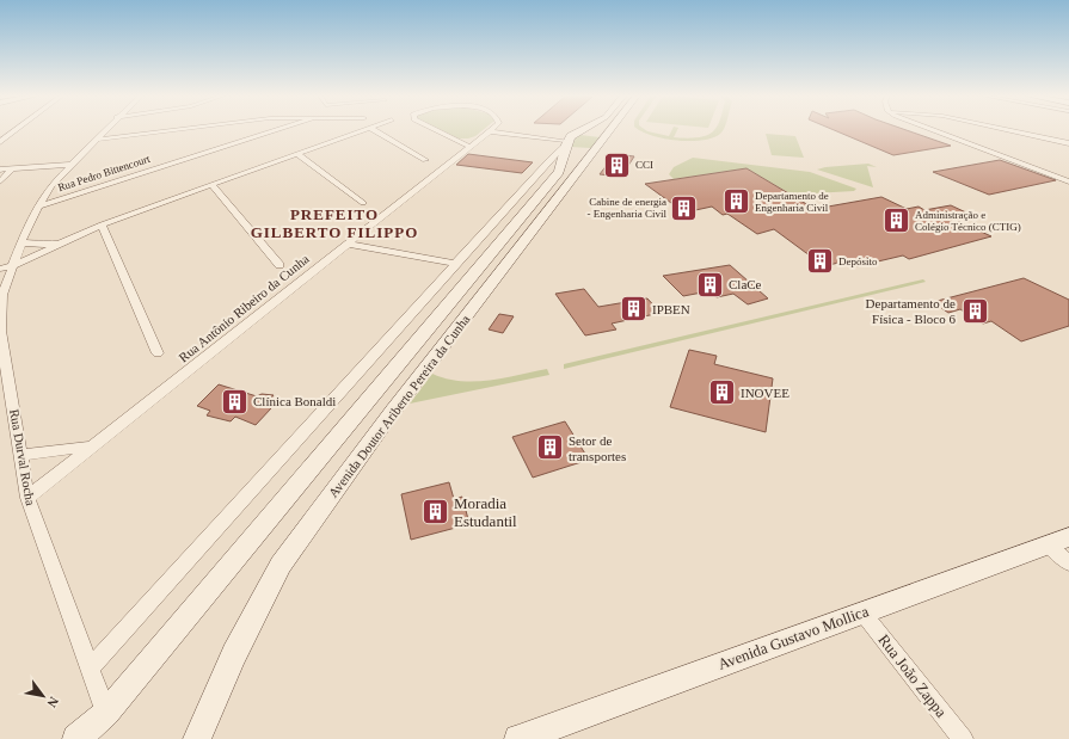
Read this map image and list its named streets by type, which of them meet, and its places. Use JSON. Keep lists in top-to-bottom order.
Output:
{
  "streets": {
    "main road": ["Avenida Doutor Ariberto Pereira da Cunha", "Avenida Gustavo Mollica"],
    "street": [
      "Rua Pedro Bittencourt",
      "Rua Antônio Ribeiro da Cunha",
      "Rua Durval Rocha",
      "Rua João Zappa"
    ]
  },
  "crossings": [
    ["Rua Pedro Bittencourt", "Rua Durval Rocha"],
    ["Rua Antônio Ribeiro da Cunha", "Rua Durval Rocha"],
    ["Avenida Doutor Ariberto Pereira da Cunha", "Rua Durval Rocha"],
    ["Avenida Gustavo Mollica", "Rua João Zappa"]
  ],
  "districts": ["PREFEITO GILBERTO FILIPPO"],
  "places": {
    "building": [
      "CCI",
      "Departamento de Engenharia Civil",
      "Cabine de energia - Engenharia Civil",
      "Administração e Colégio Técnico (CTIG)",
      "Depósito",
      "ClaCe",
      "IPBEN",
      "Departamento de Física - Bloco 6",
      "INOVEE",
      "Clínica Bonaldi",
      "Setor de transportes",
      "Moradia Estudantil"
    ]
  },
  "north": "bottom right"
}
